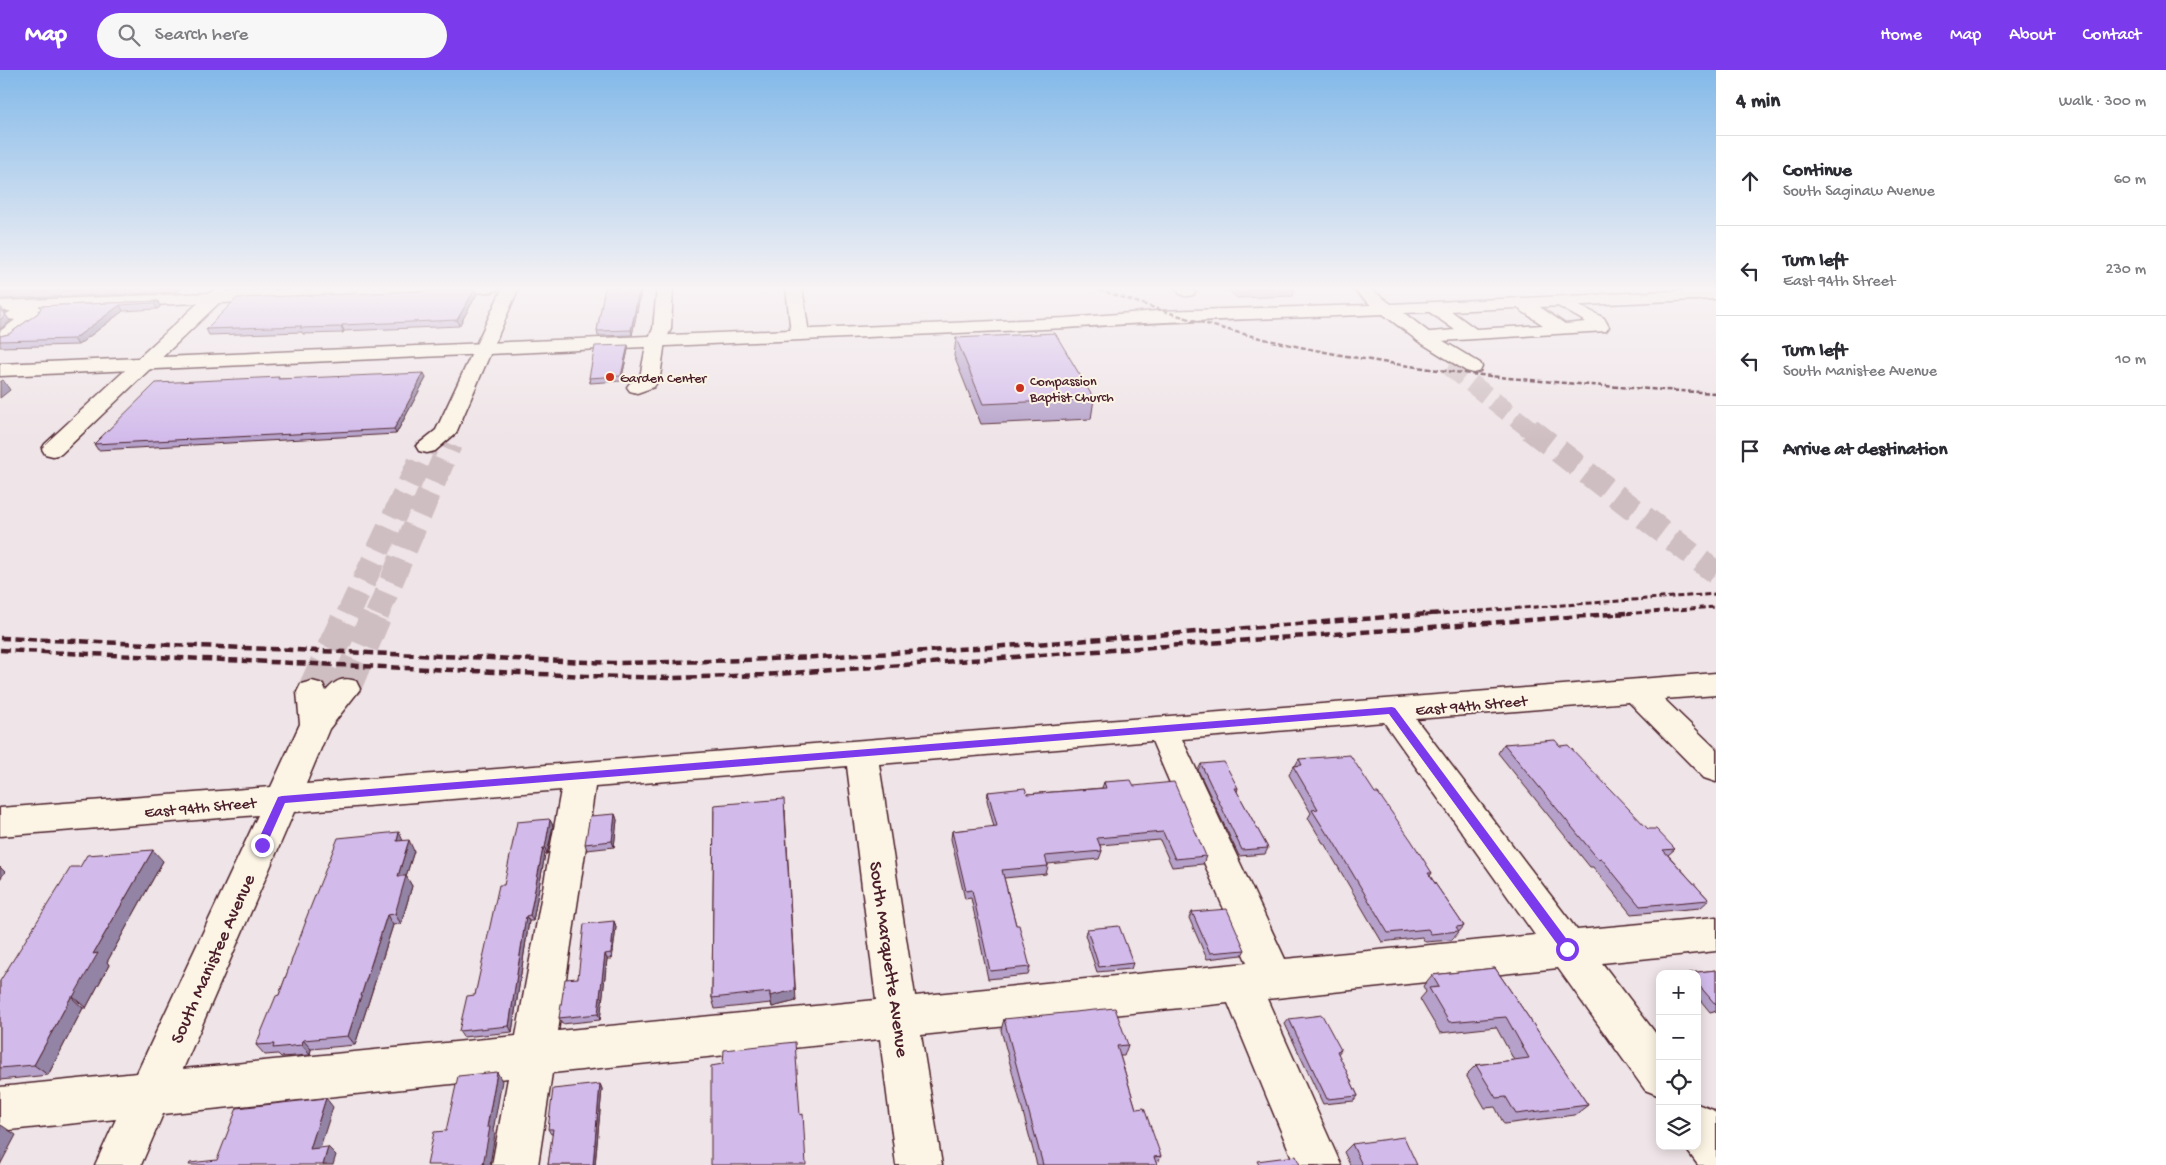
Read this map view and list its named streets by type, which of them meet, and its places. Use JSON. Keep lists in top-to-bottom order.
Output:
{
  "streets": {
    "street": ["East 94th Street", "South Manistee Avenue", "South Marquette Avenue"]
  },
  "crossings": [
    ["East 94th Street", "South Manistee Avenue"],
    ["East 94th Street", "South Marquette Avenue"]
  ],
  "places": ["Garden Center", "Compassion Baptist Church"],
  "page": {
    "header": "Map",
    "search": "Search here",
    "nav": [
      "Home",
      "Map",
      "About",
      "Contact"
    ],
    "heading": ["4 min", "Walk · 300 m"],
    "list": [
      ["Continue", "South Saginaw Avenue", "60 m"],
      ["Turn left", "East 94th Street", "230 m"],
      ["Turn left", "South Manistee Avenue", "10 m"],
      "Arrive at destination"
    ],
    "map_buttons": ["+", "−"]
  }
}
